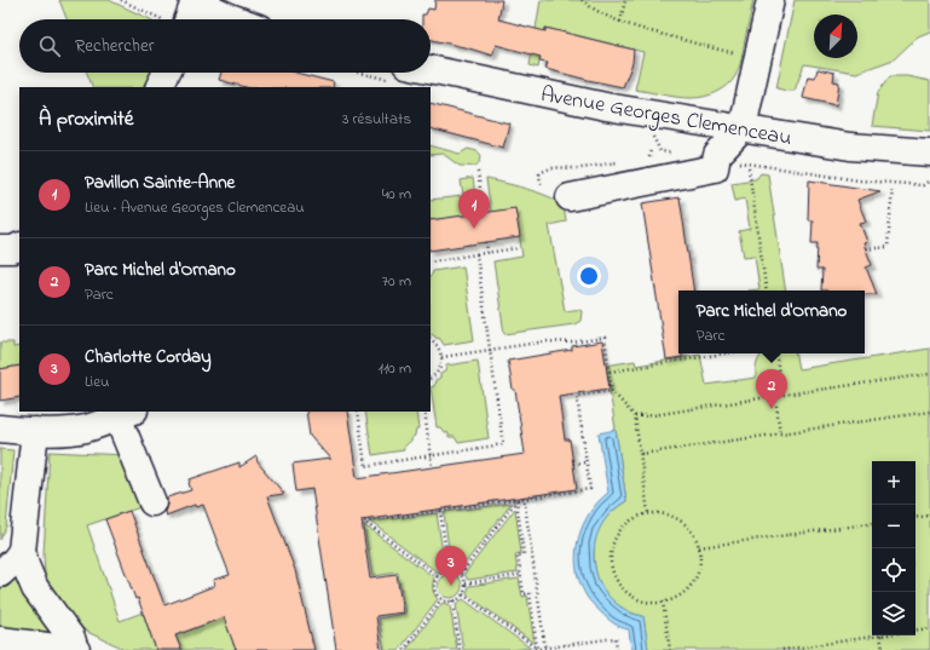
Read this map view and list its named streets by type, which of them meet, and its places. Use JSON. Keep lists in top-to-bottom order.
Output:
{
  "streets": {
    "main road": ["Avenue Georges Clemenceau"]
  },
  "north": "top right",
  "page": {
    "search": "Rechercher",
    "heading": ["À proximité", "3 résultats"],
    "list": [
      {
        "mark": "1",
        "name": "Pavillon Sainte-Anne",
        "note": "Lieu · Avenue Georges Clemenceau",
        "value": "40 m"
      },
      {
        "mark": "2",
        "name": "Parc Michel d'Ornano",
        "note": "Parc",
        "value": "70 m"
      },
      {
        "mark": "3",
        "name": "Charlotte Corday",
        "note": "Lieu",
        "value": "110 m"
      }
    ],
    "pins": ["1", "2", "3"],
    "popup": ["Parc Michel d'Ornano", "Parc"],
    "map_buttons": ["+", "−"]
  }
}
